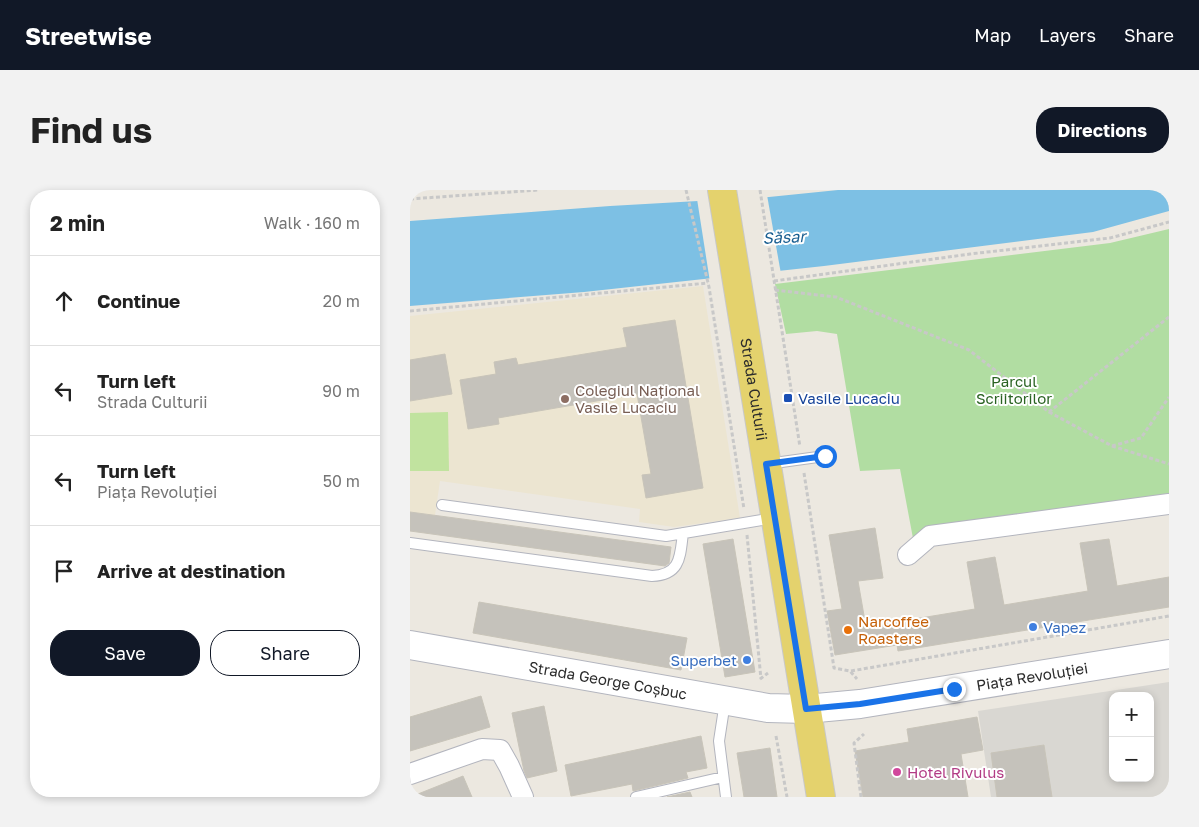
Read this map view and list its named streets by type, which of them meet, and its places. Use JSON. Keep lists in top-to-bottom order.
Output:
{
  "streets": {
    "main road": ["Strada Culturii", "Piața Revoluției", "Strada George Coșbuc"]
  },
  "crossings": [
    ["Strada Culturii", "Piața Revoluției"],
    ["Strada Culturii", "Strada George Coșbuc"],
    ["Piața Revoluției", "Strada George Coșbuc"]
  ],
  "water": ["Săsar"],
  "parks": ["Parcul Scriitorilor"],
  "places": {
    "transit": ["Vasile Lucaciu"],
    "other": [
      "Colegiul Național Vasile Lucaciu",
      "Vapez",
      "Narcoffee Roasters",
      "Superbet",
      "Hotel Rivulus"
    ]
  },
  "page": {
    "header": "Streetwise",
    "nav": ["Map", "Layers", "Share"],
    "buttons": [
      "Directions",
      ["Save", "Share"]
    ],
    "title": "Find us",
    "heading": ["2 min", "Walk · 160 m"],
    "list": [
      ["Continue", "20 m"],
      ["Turn left", "Strada Culturii", "90 m"],
      ["Turn left", "Piața Revoluției", "50 m"],
      "Arrive at destination"
    ],
    "map_buttons": ["+", "−"]
  }
}
